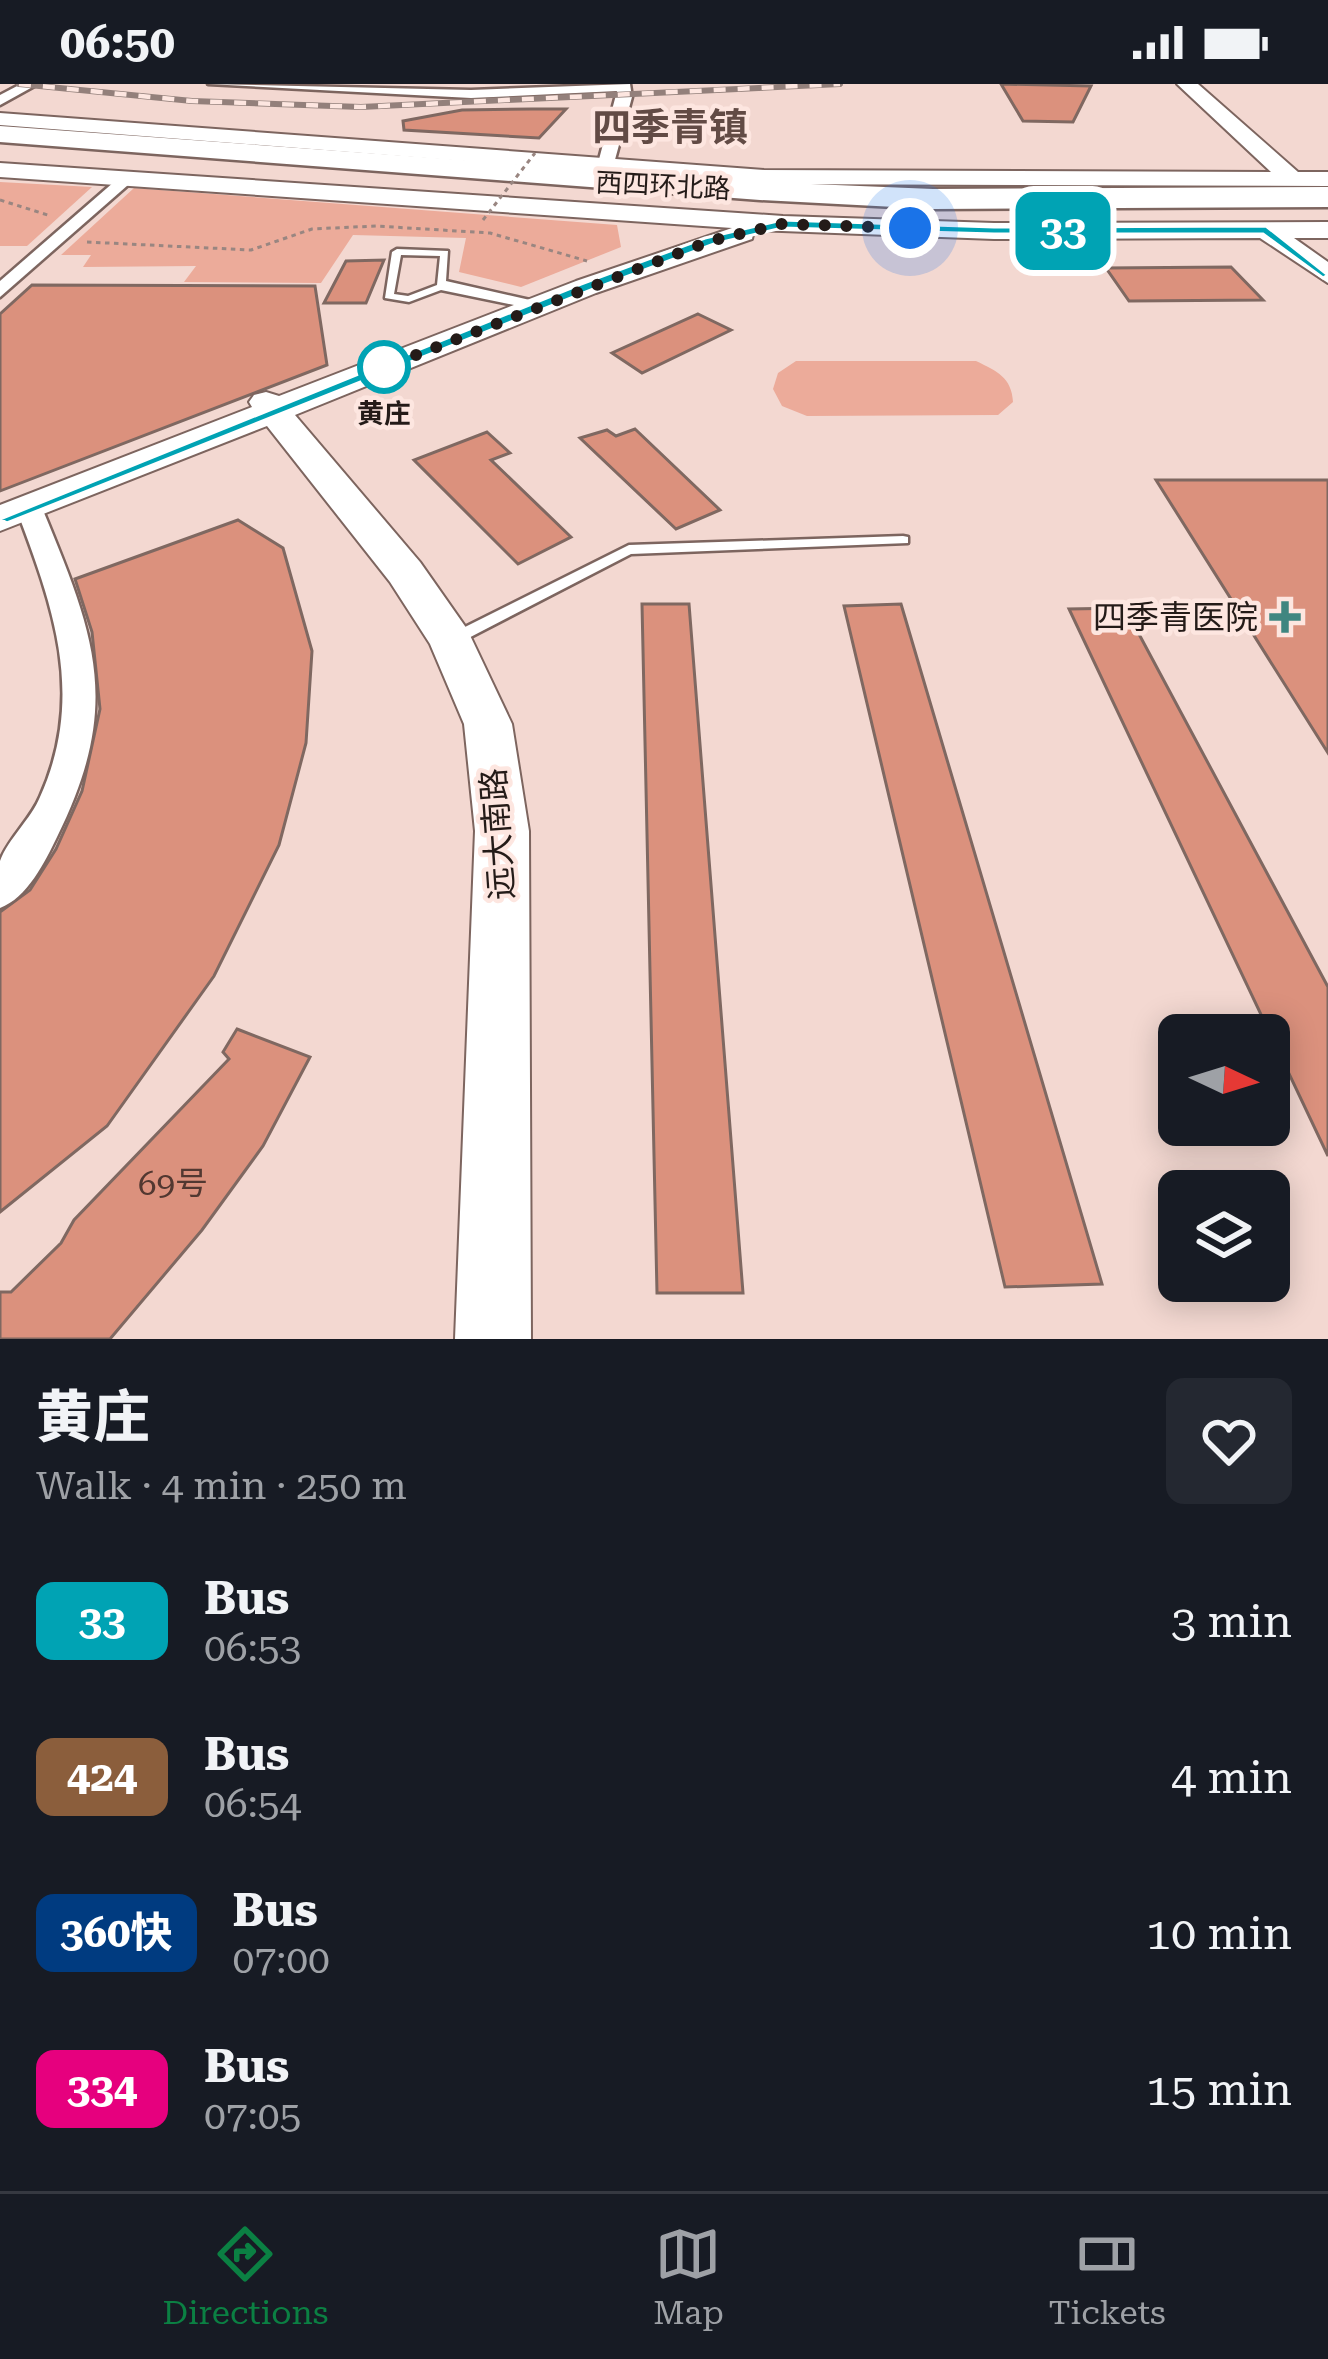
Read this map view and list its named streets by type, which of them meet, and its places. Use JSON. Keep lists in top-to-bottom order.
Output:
{
  "streets": {
    "highway": ["西四环北路"],
    "street": ["远大南路"]
  },
  "districts": ["四季青镇"],
  "places": {
    "other": ["黄庄"],
    "health": ["四季青医院"]
  },
  "lines": ["bus line 33"],
  "house_numbers": ["69号"],
  "north": "right",
  "page": {
    "status": "06:50",
    "on_map": "33",
    "heading": ["黄庄", "Walk · 4 min · 250 m"],
    "list": [
      {
        "mark": "33",
        "name": "Bus",
        "note": "06:53",
        "value": "3 min"
      },
      {
        "mark": "424",
        "name": "Bus",
        "note": "06:54",
        "value": "4 min"
      },
      {
        "mark": "360快",
        "name": "Bus",
        "note": "07:00",
        "value": "10 min"
      },
      {
        "mark": "334",
        "name": "Bus",
        "note": "07:05",
        "value": "15 min"
      }
    ],
    "tabs": ["Directions", "Map", "Tickets"]
  }
}
